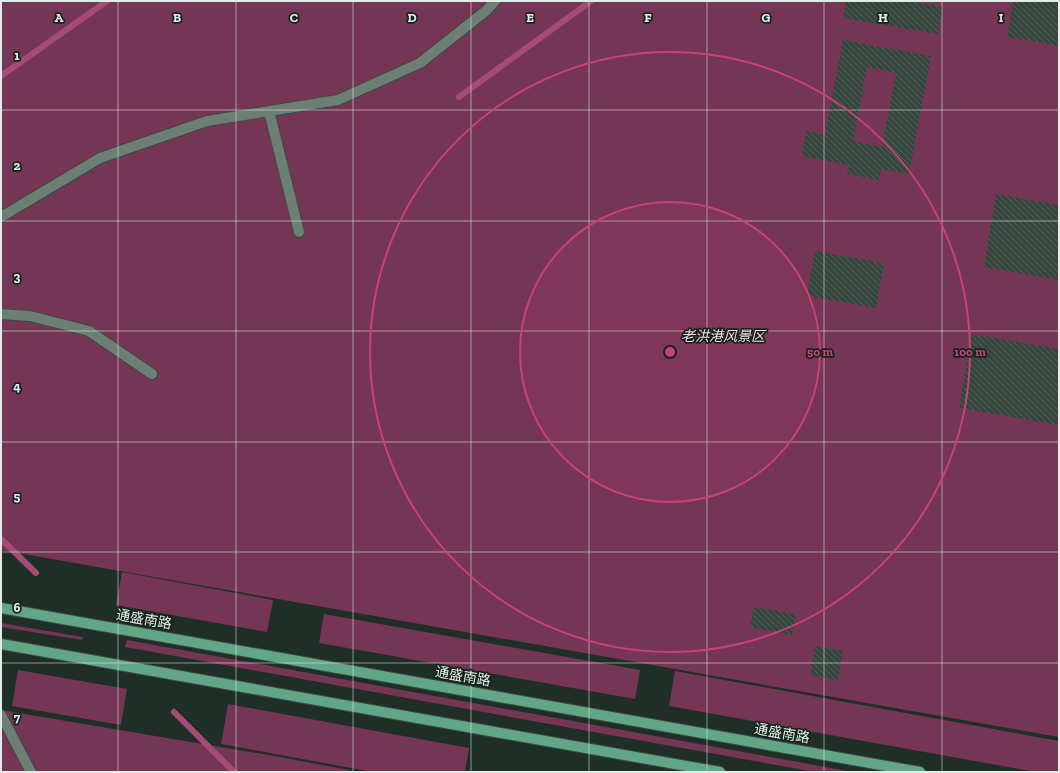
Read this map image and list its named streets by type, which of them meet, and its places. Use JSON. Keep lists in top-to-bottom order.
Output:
{
  "streets": {
    "main road": ["通盛南路"]
  },
  "parks": ["老洪港风景区"],
  "grid": {
    "columns": [
      "A",
      "B",
      "C",
      "D",
      "E",
      "F",
      "G",
      "H",
      "I"
    ],
    "rows": [
      "1",
      "2",
      "3",
      "4",
      "5",
      "6",
      "7"
    ]
  },
  "rings": ["50 m", "100 m"]
}
